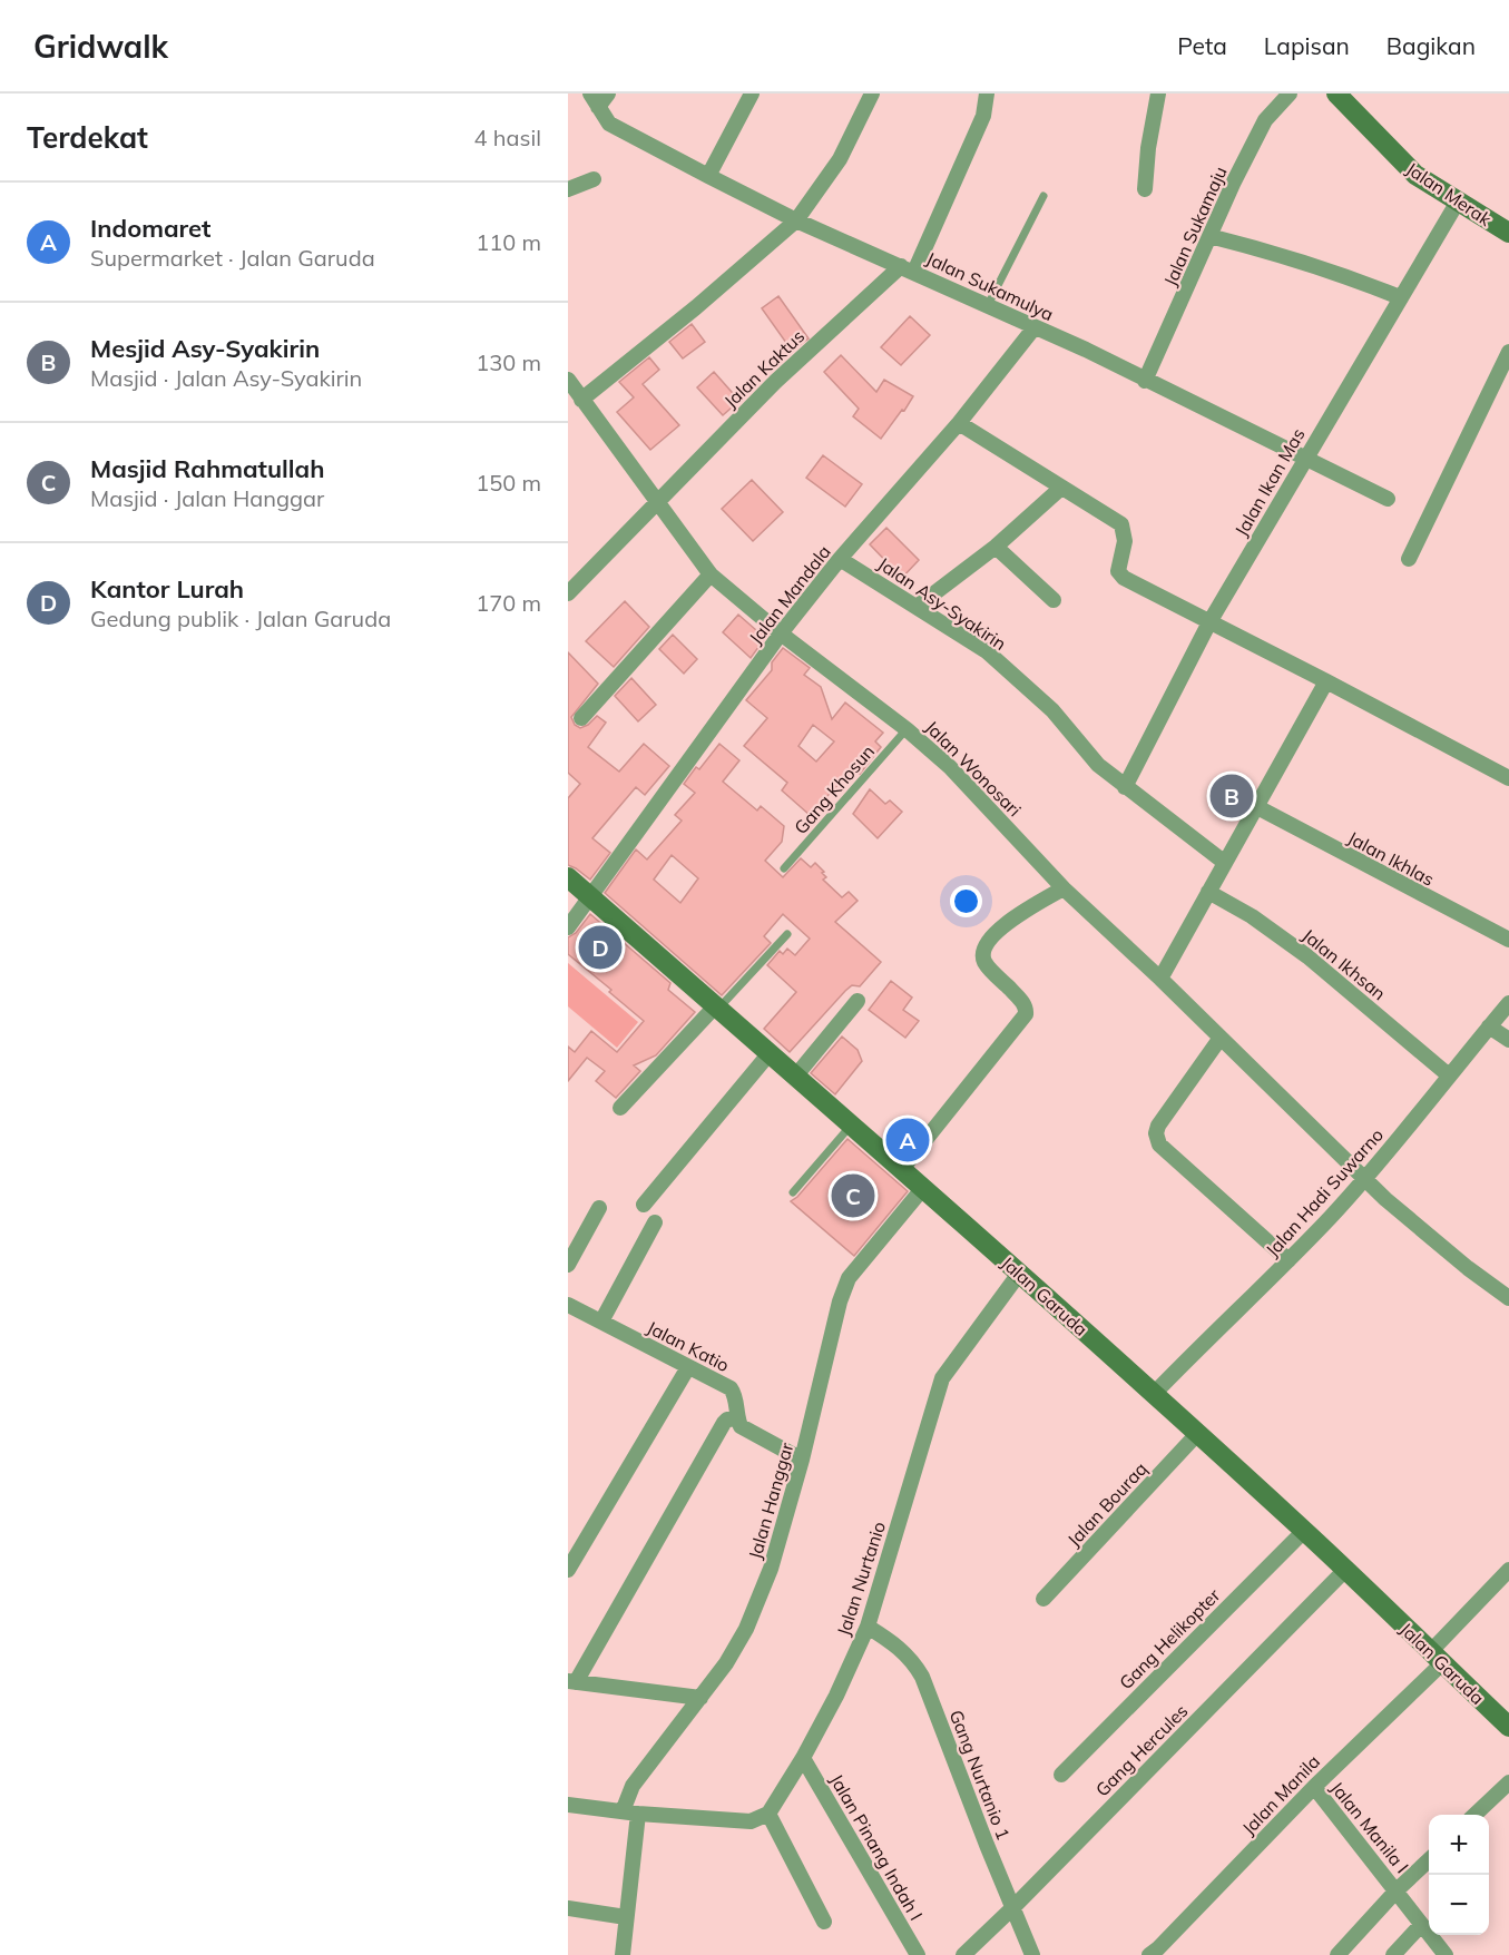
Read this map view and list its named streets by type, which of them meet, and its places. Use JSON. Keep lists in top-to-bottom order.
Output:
{
  "streets": {
    "street": [
      "Jalan Merak",
      "Jalan Sukamaju",
      "Jalan Sukamulya",
      "Jalan Kaktus",
      "Jalan Ikan Mas",
      "Jalan Mandala",
      "Jalan Asy-Syakirin",
      "Jalan Wonosari",
      "Jalan Ikhlas",
      "Jalan Ikhsan",
      "Jalan Hadi Suwarno",
      "Jalan Garuda",
      "Jalan Katio",
      "Jalan Hanggar",
      "Jalan Bouraq",
      "Jalan Nurtanio",
      "Gang Helikopter",
      "Gang Hercules",
      "Gang Nurtanio 1",
      "Jalan Manila",
      "Jalan Manila I",
      "Jalan Pinang Indah I"
    ],
    "lane": ["Gang Khosun"]
  },
  "crossings": [
    ["Jalan Merak", "Jalan Ikan Mas"],
    ["Jalan Sukamaju", "Jalan Sukamulya"],
    ["Jalan Sukamulya", "Jalan Kaktus"],
    ["Jalan Sukamulya", "Jalan Ikan Mas"],
    ["Jalan Sukamulya", "Jalan Mandala"],
    ["Jalan Kaktus", "Jalan Wonosari"],
    ["Jalan Ikan Mas", "Jalan Asy-Syakirin"],
    ["Jalan Mandala", "Jalan Asy-Syakirin"],
    ["Jalan Mandala", "Jalan Wonosari"],
    ["Jalan Mandala", "Jalan Garuda"],
    ["Jalan Wonosari", "Gang Khosun"],
    ["Jalan Wonosari", "Jalan Hadi Suwarno"],
    ["Jalan Ikhsan", "Jalan Hadi Suwarno"],
    ["Jalan Hadi Suwarno", "Jalan Garuda"],
    ["Jalan Garuda", "Jalan Hanggar"],
    ["Jalan Garuda", "Jalan Bouraq"],
    ["Jalan Garuda", "Jalan Nurtanio"],
    ["Jalan Garuda", "Gang Helikopter"],
    ["Jalan Garuda", "Gang Hercules"],
    ["Jalan Garuda", "Jalan Manila"],
    ["Jalan Nurtanio", "Gang Nurtanio 1"],
    ["Jalan Nurtanio", "Jalan Pinang Indah I"],
    ["Gang Hercules", "Gang Nurtanio 1"],
    ["Jalan Manila", "Jalan Manila I"]
  ],
  "page": {
    "header": "Gridwalk",
    "nav": ["Peta", "Lapisan", "Bagikan"],
    "heading": ["Terdekat", "4 hasil"],
    "list": [
      {
        "mark": "A",
        "name": "Indomaret",
        "note": "Supermarket · Jalan Garuda",
        "value": "110 m"
      },
      {
        "mark": "B",
        "name": "Mesjid Asy-Syakirin",
        "note": "Masjid · Jalan Asy-Syakirin",
        "value": "130 m"
      },
      {
        "mark": "C",
        "name": "Masjid Rahmatullah",
        "note": "Masjid · Jalan Hanggar",
        "value": "150 m"
      },
      {
        "mark": "D",
        "name": "Kantor Lurah",
        "note": "Gedung publik · Jalan Garuda",
        "value": "170 m"
      }
    ],
    "pins": [
      "B",
      "D",
      "A",
      "C"
    ],
    "map_buttons": ["+", "−"]
  }
}
